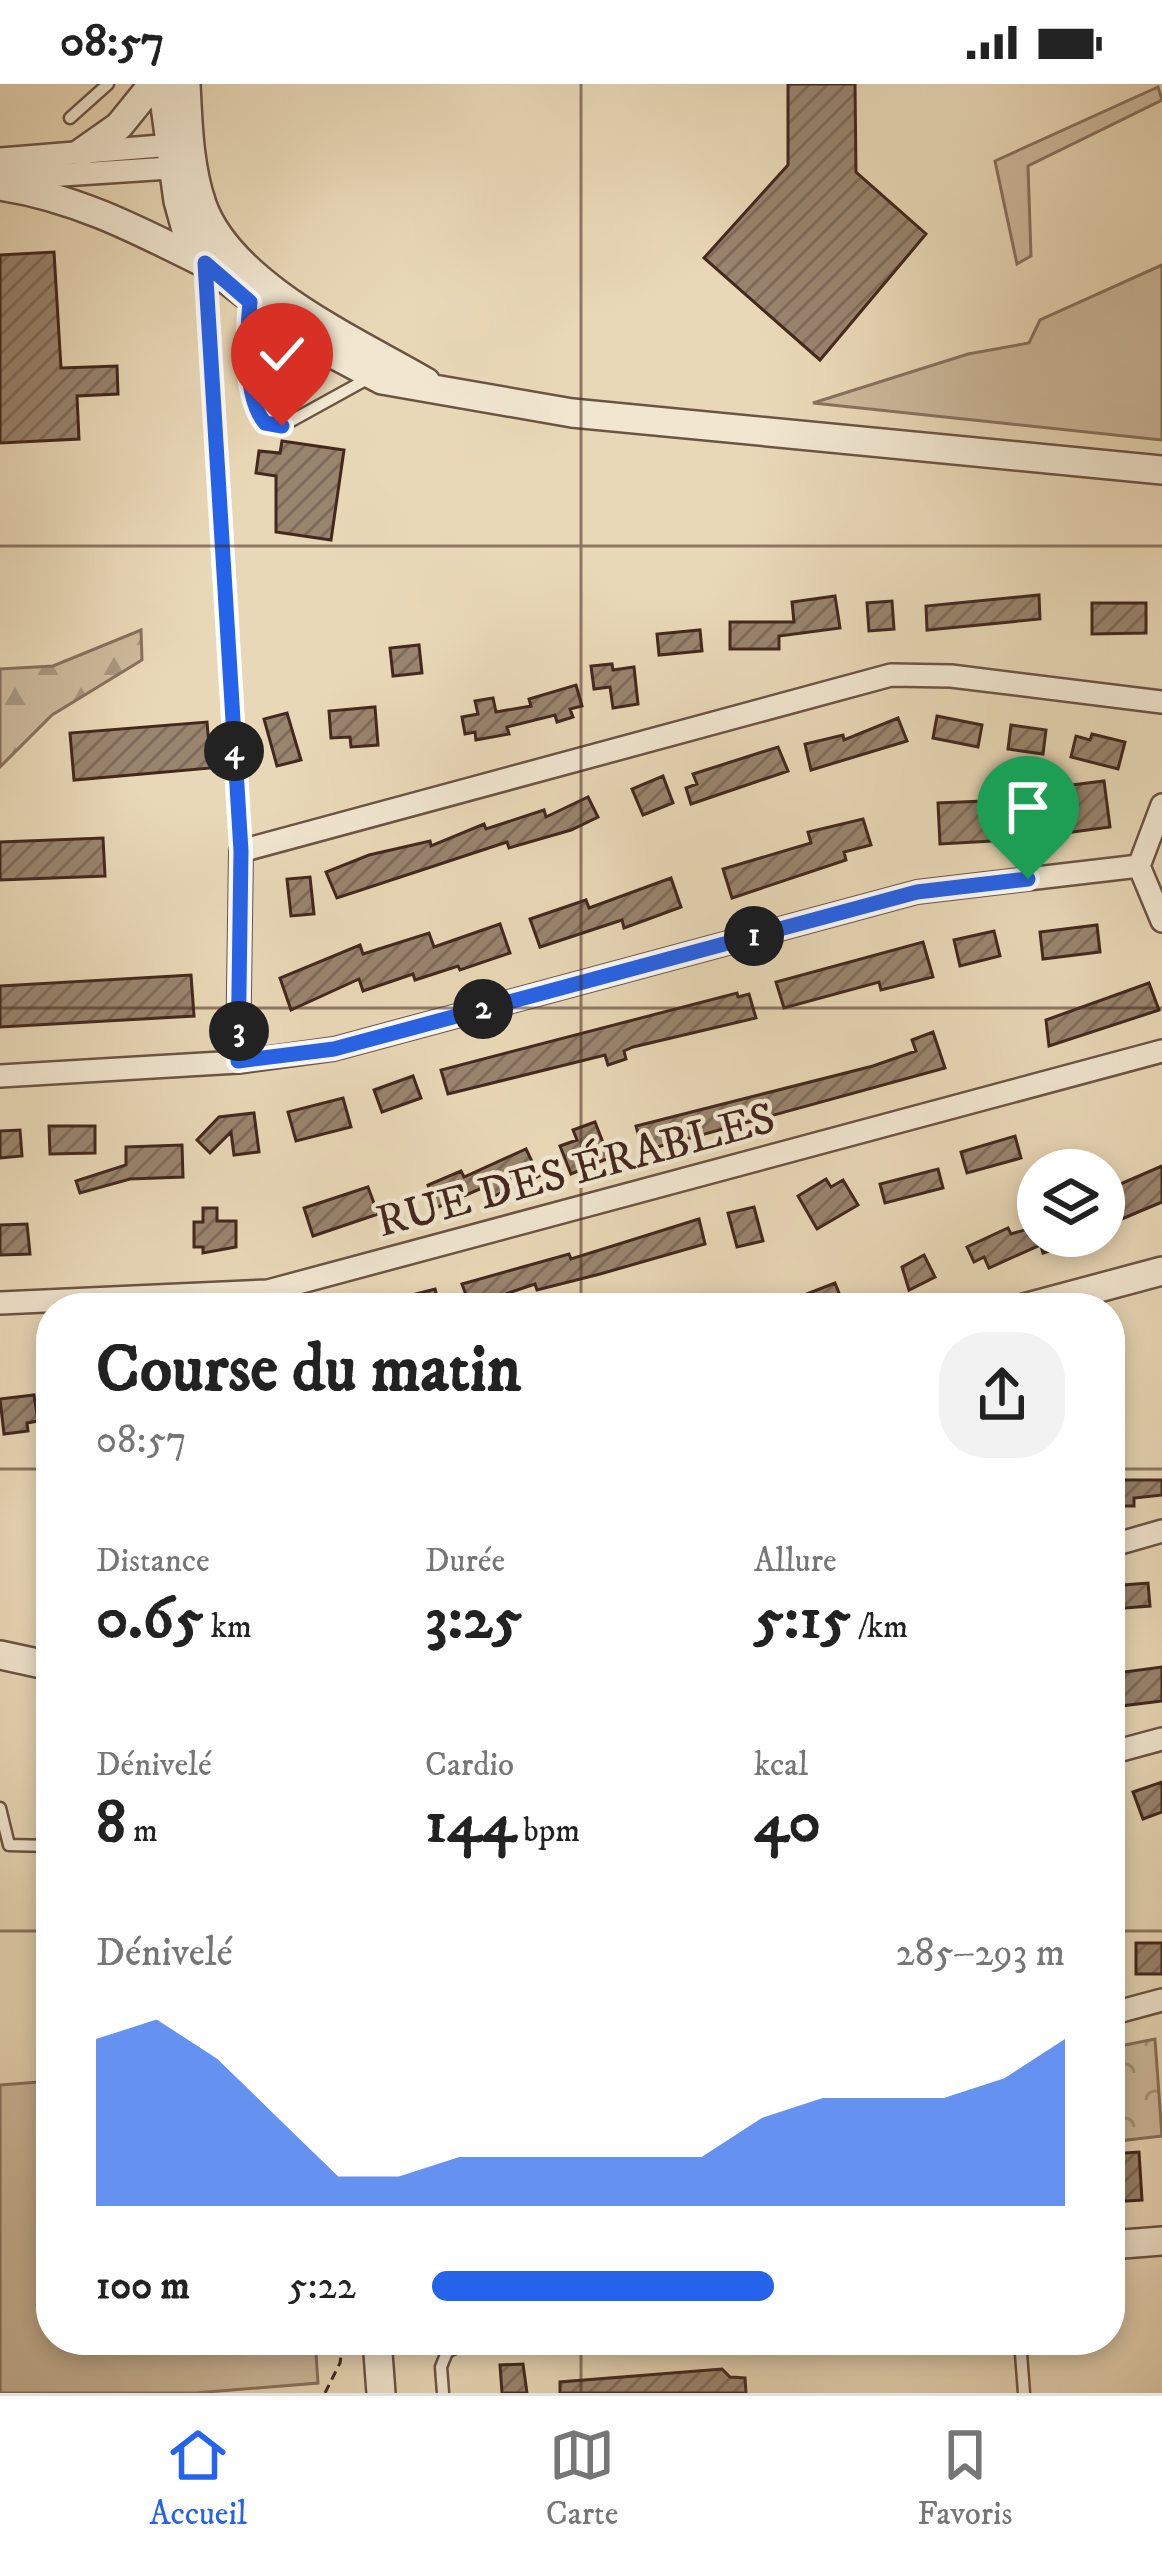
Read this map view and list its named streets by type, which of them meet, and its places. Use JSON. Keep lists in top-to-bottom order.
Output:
{
  "streets": {
    "street": ["RUE DES ÉRABLES"]
  },
  "page": {
    "status": "08:57",
    "pins": [
      "4",
      "1",
      "2",
      "3"
    ],
    "heading": ["Course du matin", "08:57"],
    "stats": [
      ["Distance", "0.65 km"],
      ["Durée", "3:25"],
      ["Allure", "5:15 /km"],
      ["Dénivelé", "8 m"],
      ["Cardio", "144 bpm"],
      ["kcal", "40"]
    ],
    "chart": ["Dénivelé", "285–293 m"],
    "list": [
      {
        "name": "100 m",
        "note": "5:22"
      }
    ],
    "tabs": ["Accueil", "Carte", "Favoris"]
  }
}
